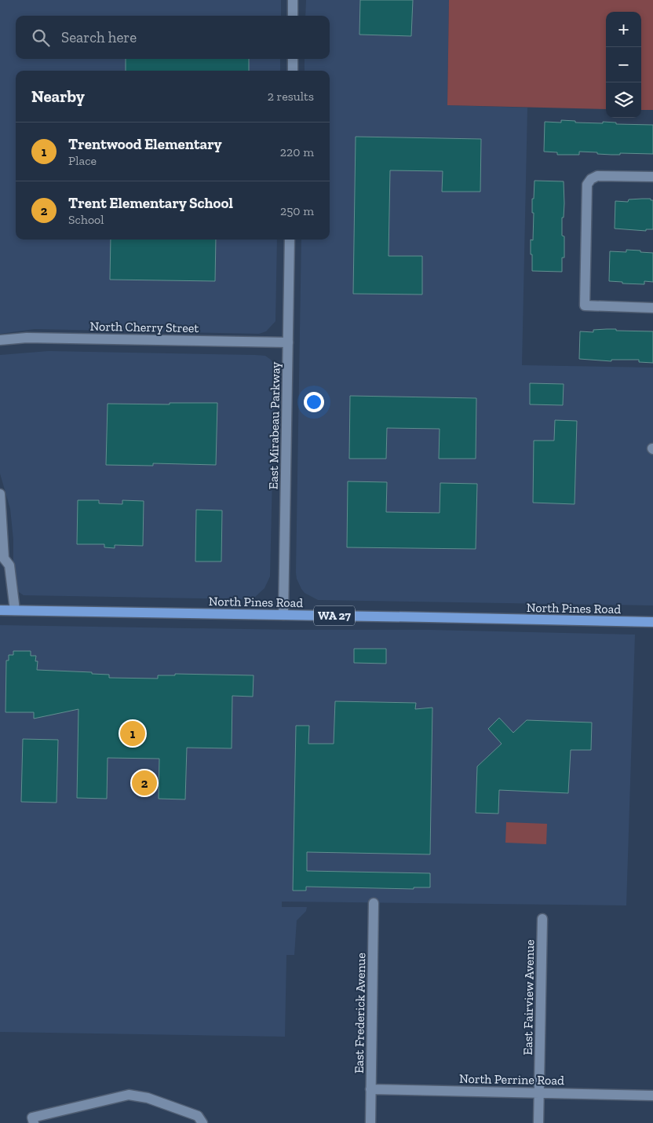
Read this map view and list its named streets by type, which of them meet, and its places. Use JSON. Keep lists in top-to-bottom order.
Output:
{
  "streets": {
    "main road": ["North Pines Road", "WA 27"],
    "street": [
      "North Cherry Street",
      "East Mirabeau Parkway",
      "East Fairview Avenue",
      "East Frederick Avenue",
      "North Perrine Road"
    ]
  },
  "crossings": [
    ["North Cherry Street", "East Mirabeau Parkway"],
    ["East Mirabeau Parkway", "North Pines Road"],
    ["East Fairview Avenue", "North Perrine Road"],
    ["East Frederick Avenue", "North Perrine Road"]
  ],
  "page": {
    "map_buttons": ["+", "−"],
    "search": "Search here",
    "heading": ["Nearby", "2 results"],
    "list": [
      {
        "mark": "1",
        "name": "Trentwood Elementary",
        "note": "Place",
        "value": "220 m"
      },
      {
        "mark": "2",
        "name": "Trent Elementary School",
        "note": "School",
        "value": "250 m"
      }
    ],
    "pins": ["1", "2"]
  }
}
